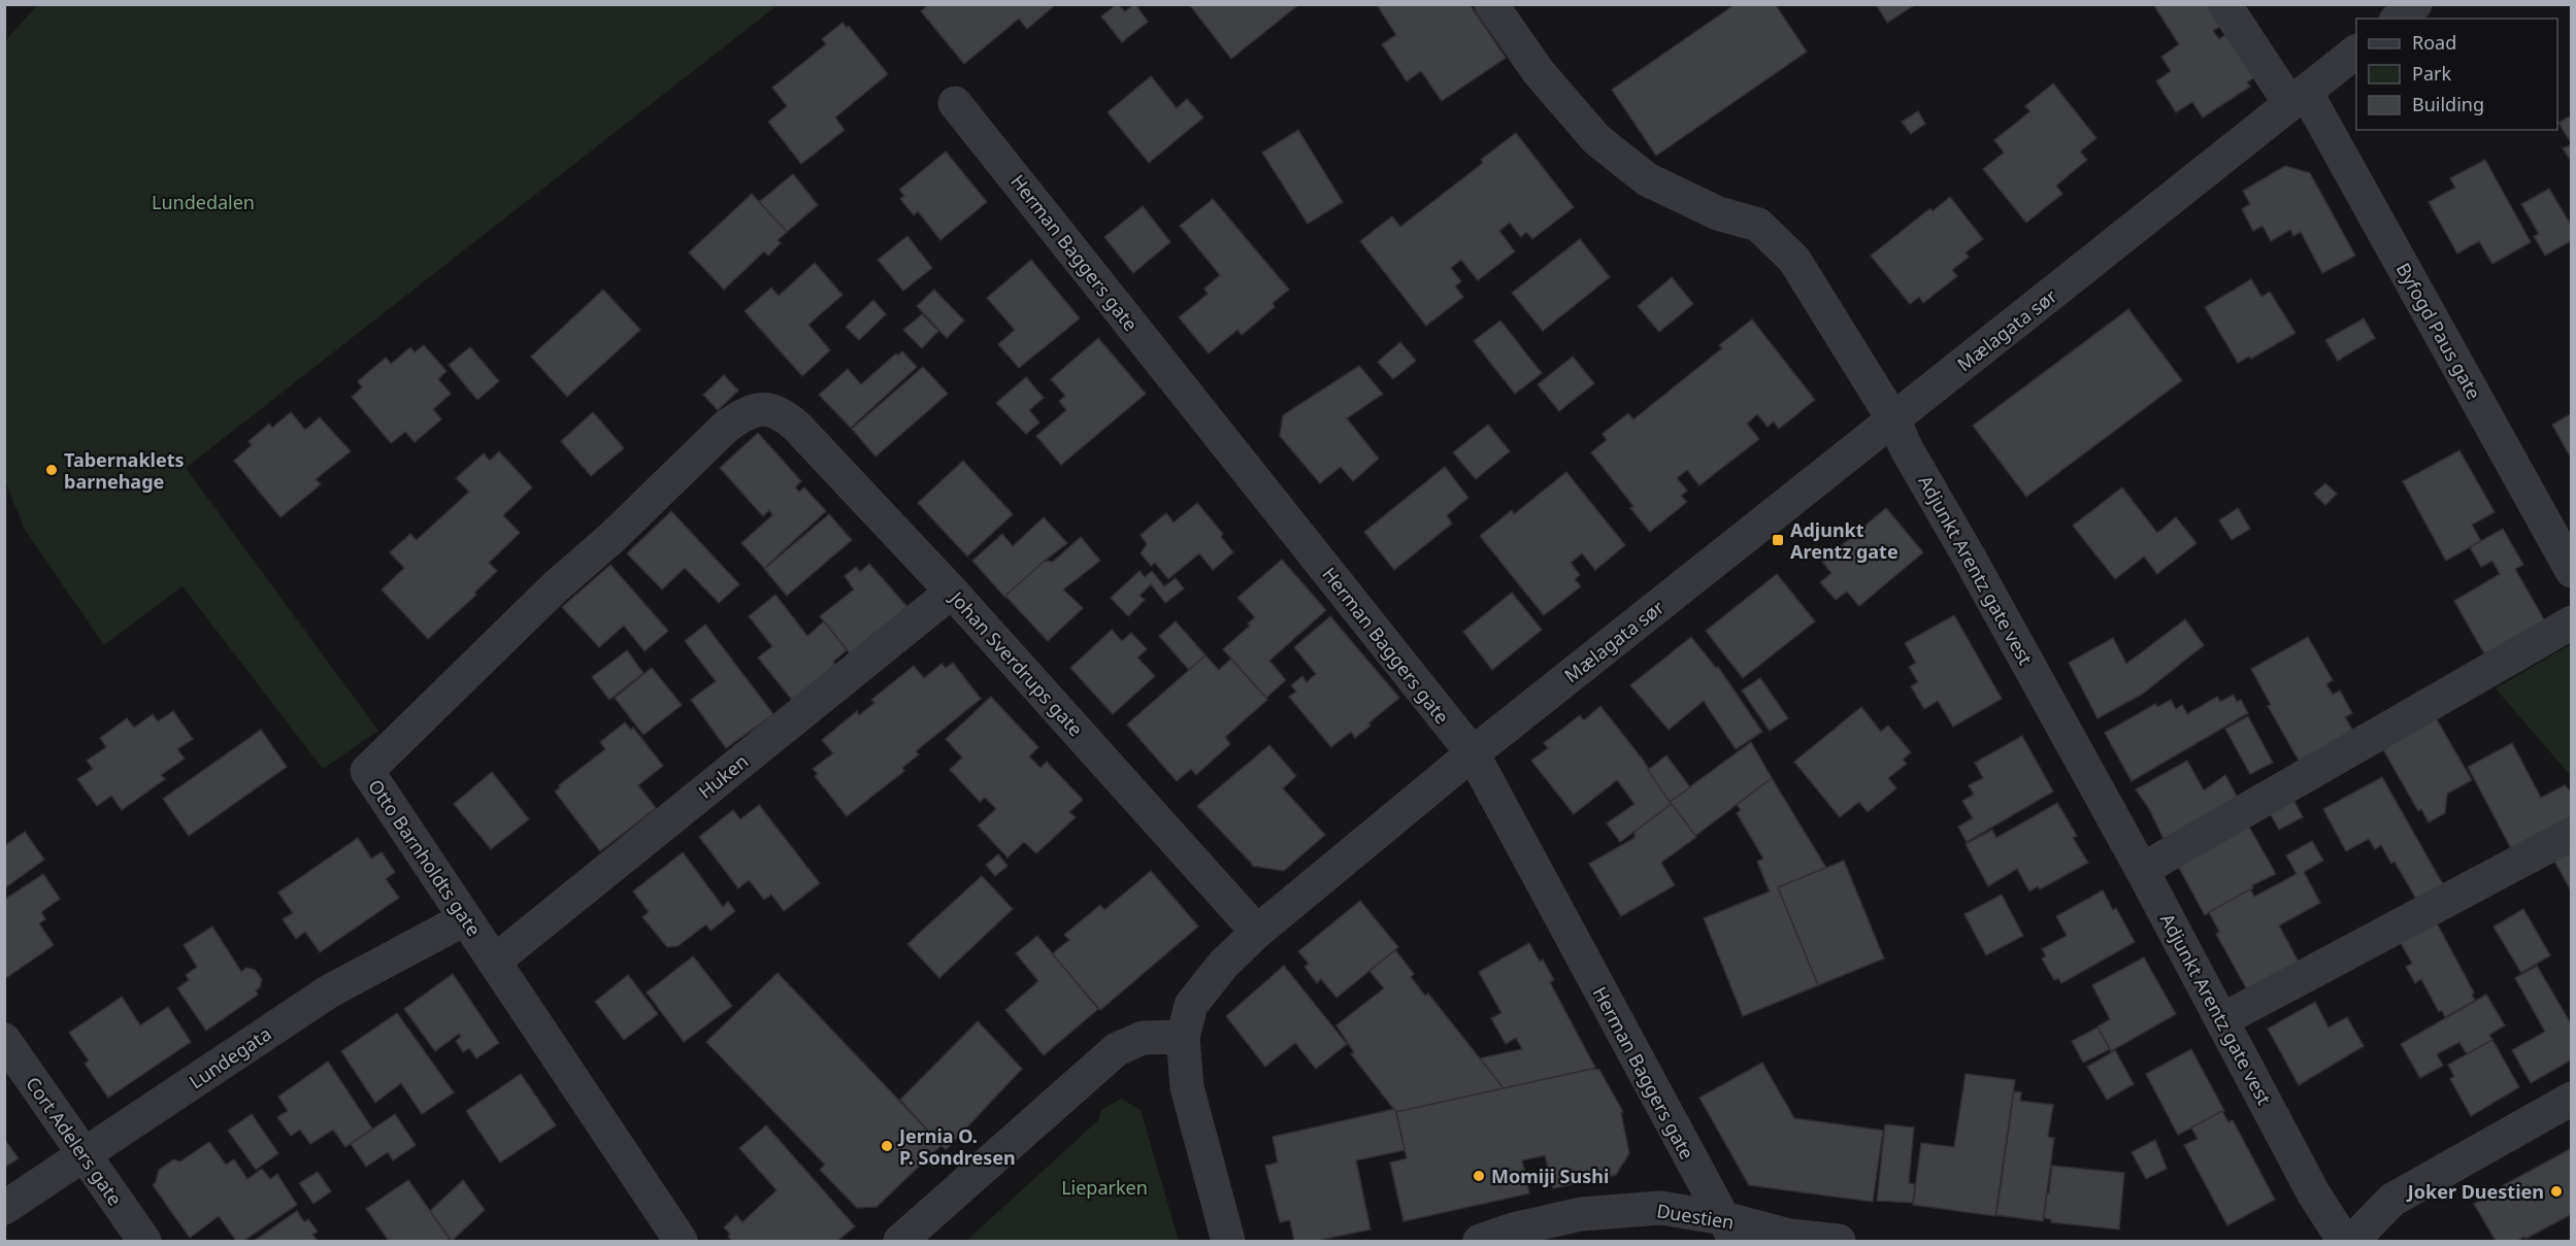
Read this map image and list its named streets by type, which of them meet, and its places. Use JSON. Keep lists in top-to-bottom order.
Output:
{
  "streets": {
    "street": [
      "Herman Baggers gate",
      "Mælagata sør",
      "Byfogd Paus gate",
      "Adjunkt Arentz gate vest",
      "Johan Sverdrups gate",
      "Huken",
      "Otto Barnholdts gate",
      "Lundegata",
      "Cort Adelers gate",
      "Duestien"
    ]
  },
  "crossings": [
    ["Herman Baggers gate", "Mælagata sør"],
    ["Herman Baggers gate", "Duestien"],
    ["Mælagata sør", "Byfogd Paus gate"],
    ["Mælagata sør", "Adjunkt Arentz gate vest"],
    ["Mælagata sør", "Johan Sverdrups gate"],
    ["Johan Sverdrups gate", "Huken"],
    ["Johan Sverdrups gate", "Otto Barnholdts gate"],
    ["Huken", "Otto Barnholdts gate"],
    ["Otto Barnholdts gate", "Lundegata"],
    ["Lundegata", "Cort Adelers gate"]
  ],
  "parks": ["Lundedalen", "Lieparken"],
  "places": {
    "other": [
      "Tabernaklets barnehage",
      "Jernia O. P. Sondresen",
      "Momiji Sushi",
      "Joker Duestien"
    ],
    "transit": ["Adjunkt Arentz gate"]
  },
  "legend": ["Road", "Park", "Building"]
}
